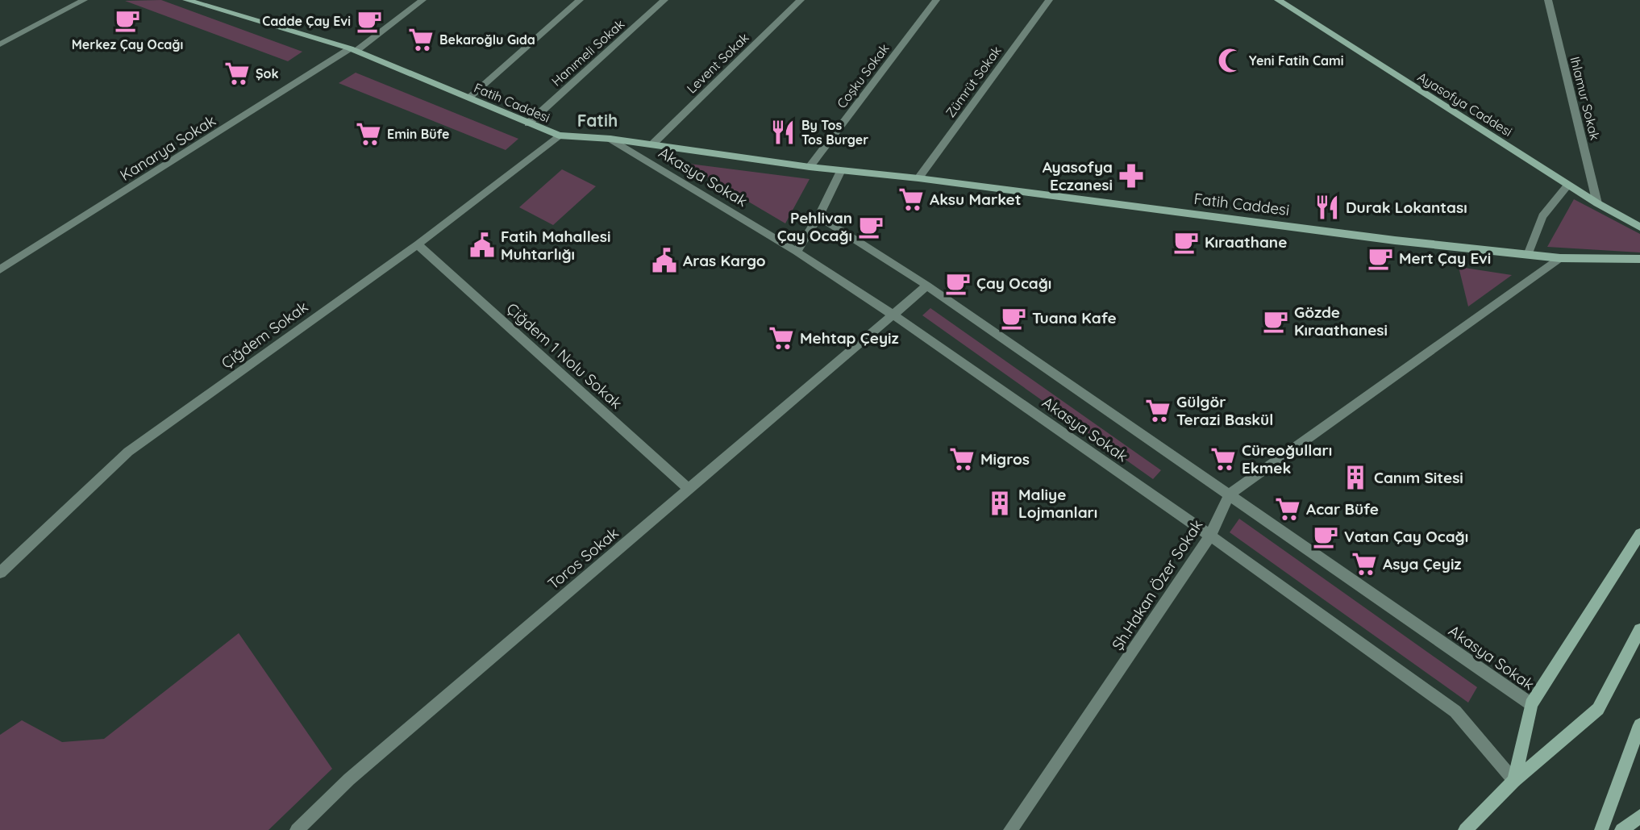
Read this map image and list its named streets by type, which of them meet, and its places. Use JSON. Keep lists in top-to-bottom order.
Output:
{
  "streets": {
    "street": [
      "Hanımeli Sokak",
      "Levent Sokak",
      "Coşku Sokak",
      "Zümrüt Sokak",
      "Ihlamur Sokak",
      "Fatih Caddesi",
      "Ayasofya Caddesi",
      "Kanarya Sokak",
      "Akasya Sokak",
      "Çiğdem Sokak",
      "Çiğdem 1 Nolu Sokak",
      "Toros Sokak",
      "Şh.Hakan Özer Sokak"
    ]
  },
  "crossings": [
    ["Hanımeli Sokak", "Fatih Caddesi"],
    ["Levent Sokak", "Fatih Caddesi"],
    ["Coşku Sokak", "Fatih Caddesi"],
    ["Zümrüt Sokak", "Fatih Caddesi"],
    ["Ihlamur Sokak", "Ayasofya Caddesi"],
    ["Fatih Caddesi", "Kanarya Sokak"],
    ["Fatih Caddesi", "Akasya Sokak"],
    ["Fatih Caddesi", "Çiğdem Sokak"],
    ["Fatih Caddesi", "Şh.Hakan Özer Sokak"],
    ["Akasya Sokak", "Toros Sokak"],
    ["Akasya Sokak", "Şh.Hakan Özer Sokak"],
    ["Çiğdem Sokak", "Çiğdem 1 Nolu Sokak"],
    ["Çiğdem 1 Nolu Sokak", "Toros Sokak"]
  ],
  "districts": ["Fatih"],
  "places": {
    "cafe": [
      "Merkez Çay Ocağı",
      "Cadde Çay Evi",
      "Pehlivan Çay Ocağı",
      "Kıraathane",
      "Mert Çay Evi",
      "Çay Ocağı",
      "Tuana Kafe",
      "Gözde Kıraathanesi",
      "Vatan Çay Ocağı"
    ],
    "supermarket": [
      "Bekaroğlu Gıda",
      "Şok",
      "Emin Büfe",
      "Aksu Market",
      "Mehtap Çeyiz",
      "Gülgör Terazi Baskül",
      "Migros",
      "Cüreoğulları Ekmek",
      "Acar Büfe",
      "Asya Çeyiz"
    ],
    "mosque": ["Yeni Fatih Cami"],
    "restaurant": ["By Tos Tos Burger", "Durak Lokantası"],
    "pharmacy": ["Ayasofya Eczanesi"],
    "public building": ["Fatih Mahallesi Muhtarlığı", "Aras Kargo"],
    "building": ["Canım Sitesi", "Maliye Lojmanları"]
  }
}
